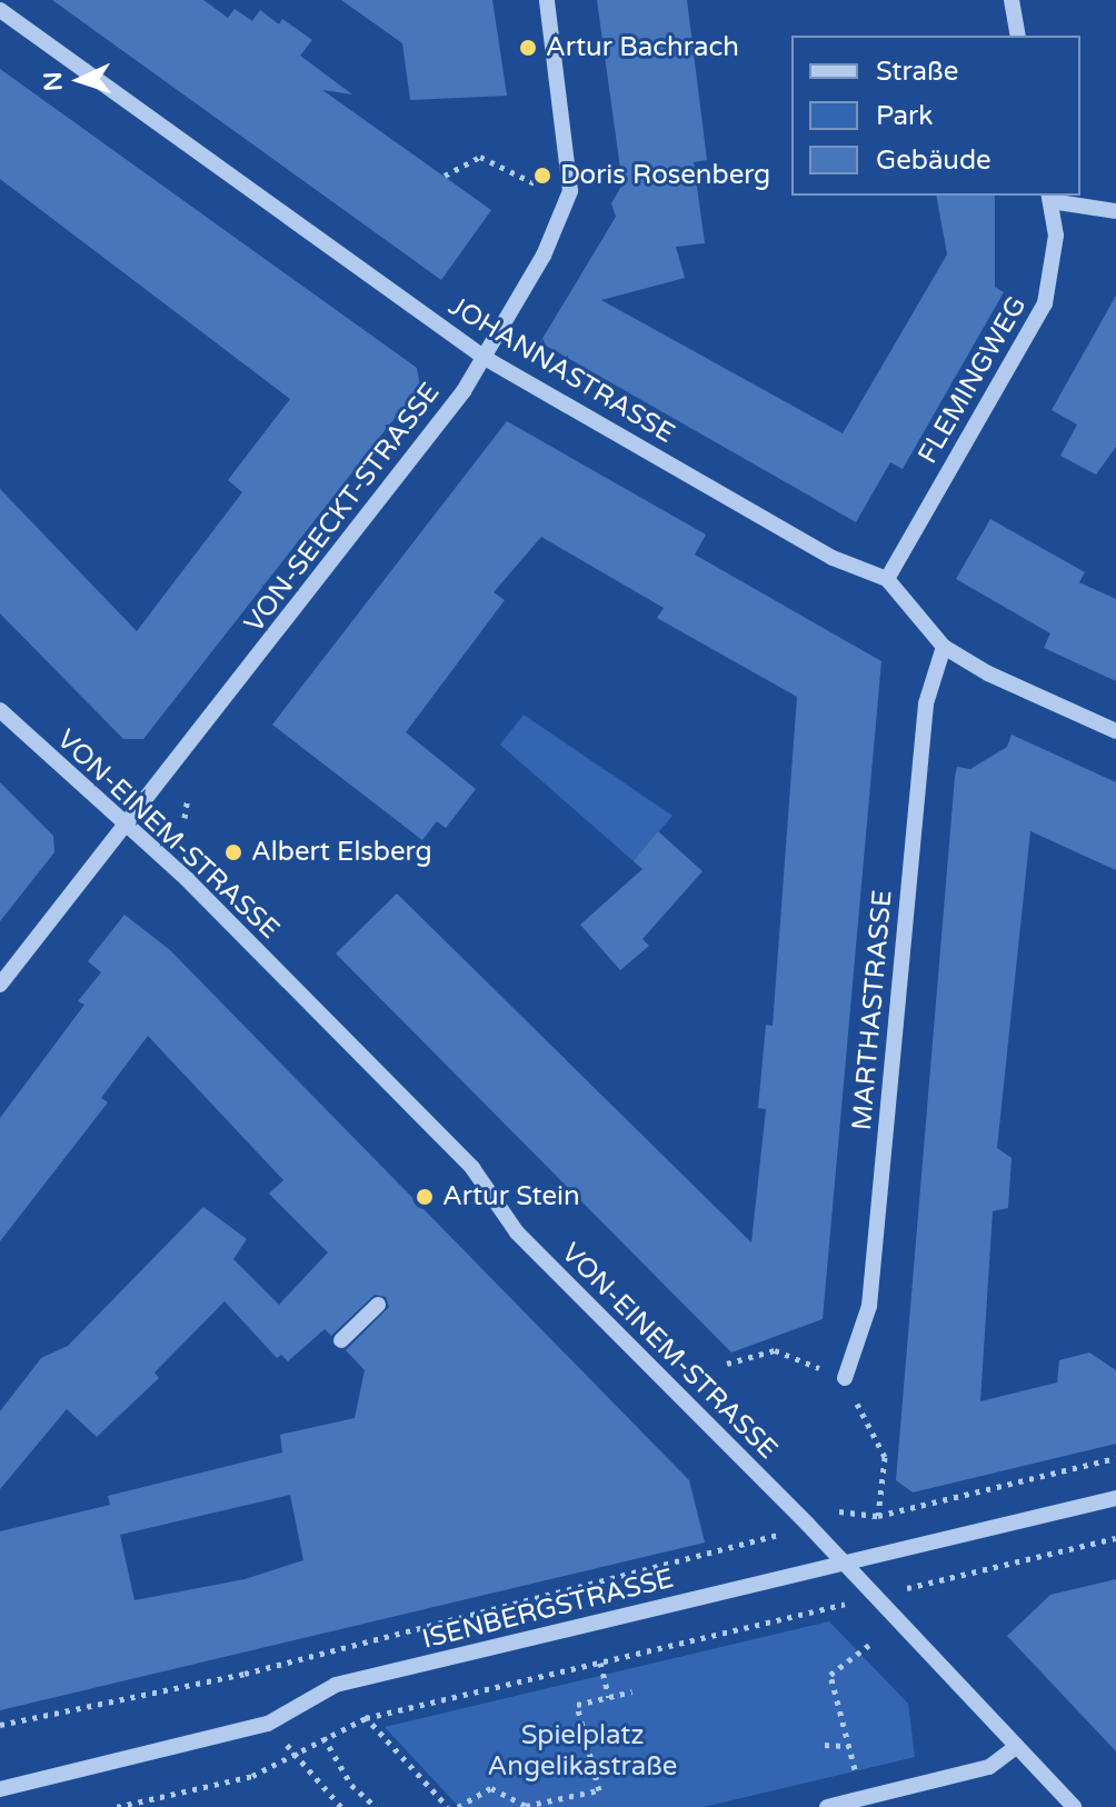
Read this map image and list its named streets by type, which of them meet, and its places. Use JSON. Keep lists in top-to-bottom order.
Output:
{
  "streets": {
    "street": [
      "JOHANNASTRASSE",
      "FLEMINGWEG",
      "VON-SEECKT-STRASSE",
      "VON-EINEM-STRASSE",
      "MARTHASTRASSE",
      "ISENBERGSTRASSE"
    ]
  },
  "crossings": [
    ["JOHANNASTRASSE", "FLEMINGWEG"],
    ["JOHANNASTRASSE", "VON-SEECKT-STRASSE"],
    ["JOHANNASTRASSE", "MARTHASTRASSE"],
    ["VON-SEECKT-STRASSE", "VON-EINEM-STRASSE"],
    ["VON-EINEM-STRASSE", "ISENBERGSTRASSE"]
  ],
  "parks": ["Spielplatz Angelikastraße"],
  "places": [
    "Artur Bachrach",
    "Doris Rosenberg",
    "Albert Elsberg",
    "Artur Stein"
  ],
  "legend": ["Straße", "Park", "Gebäude"],
  "north": "left"
}
